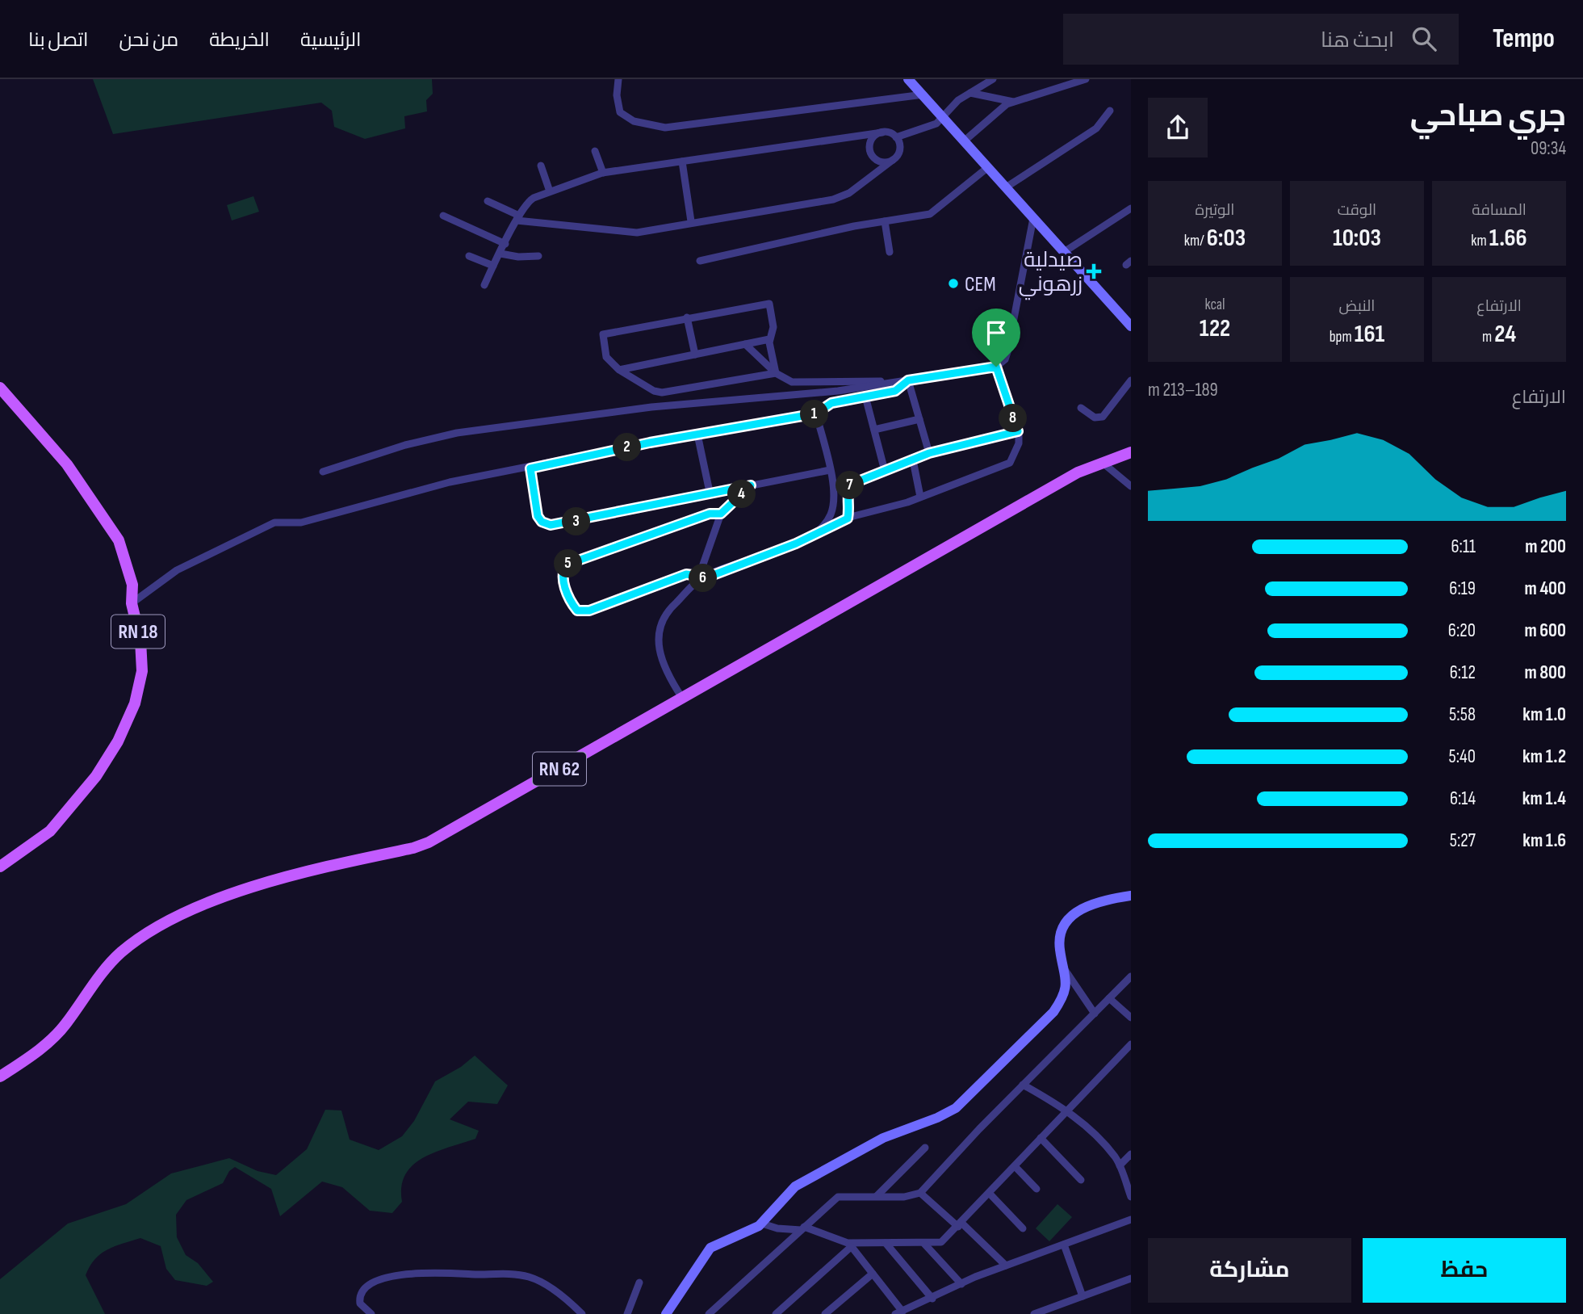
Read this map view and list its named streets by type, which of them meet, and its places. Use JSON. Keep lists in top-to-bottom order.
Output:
{
  "streets": {
    "main road": ["RN 18", "RN 62"]
  },
  "places": {
    "health": ["صيدلية زرهوني"],
    "other": ["CEM"]
  },
  "page": {
    "header": "Tempo",
    "search": "ابحث هنا",
    "nav": [
      "الرئيسية",
      "الخريطة",
      "من نحن",
      "اتصل بنا"
    ],
    "heading": ["جري صباحي", "09:34"],
    "stats": [
      ["المسافة", "1.66 km"],
      ["الوقت", "10:03"],
      ["الوتيرة", "6:03 /km"],
      ["الارتفاع", "24 m"],
      ["النبض", "161 bpm"],
      ["kcal", "122"]
    ],
    "chart": ["الارتفاع", "189–213 m"],
    "pins": [
      "1",
      "8",
      "2",
      "7",
      "4",
      "3",
      "5",
      "6"
    ],
    "list": [
      {
        "name": "200 m",
        "note": "6:11"
      },
      {
        "name": "400 m",
        "note": "6:19"
      },
      {
        "name": "600 m",
        "note": "6:20"
      },
      {
        "name": "800 m",
        "note": "6:12"
      },
      {
        "name": "1.0 km",
        "note": "5:58"
      },
      {
        "name": "1.2 km",
        "note": "5:40"
      },
      {
        "name": "1.4 km",
        "note": "6:14"
      },
      {
        "name": "1.6 km",
        "note": "5:27"
      }
    ],
    "buttons": ["حفظ", "مشاركة"]
  }
}
